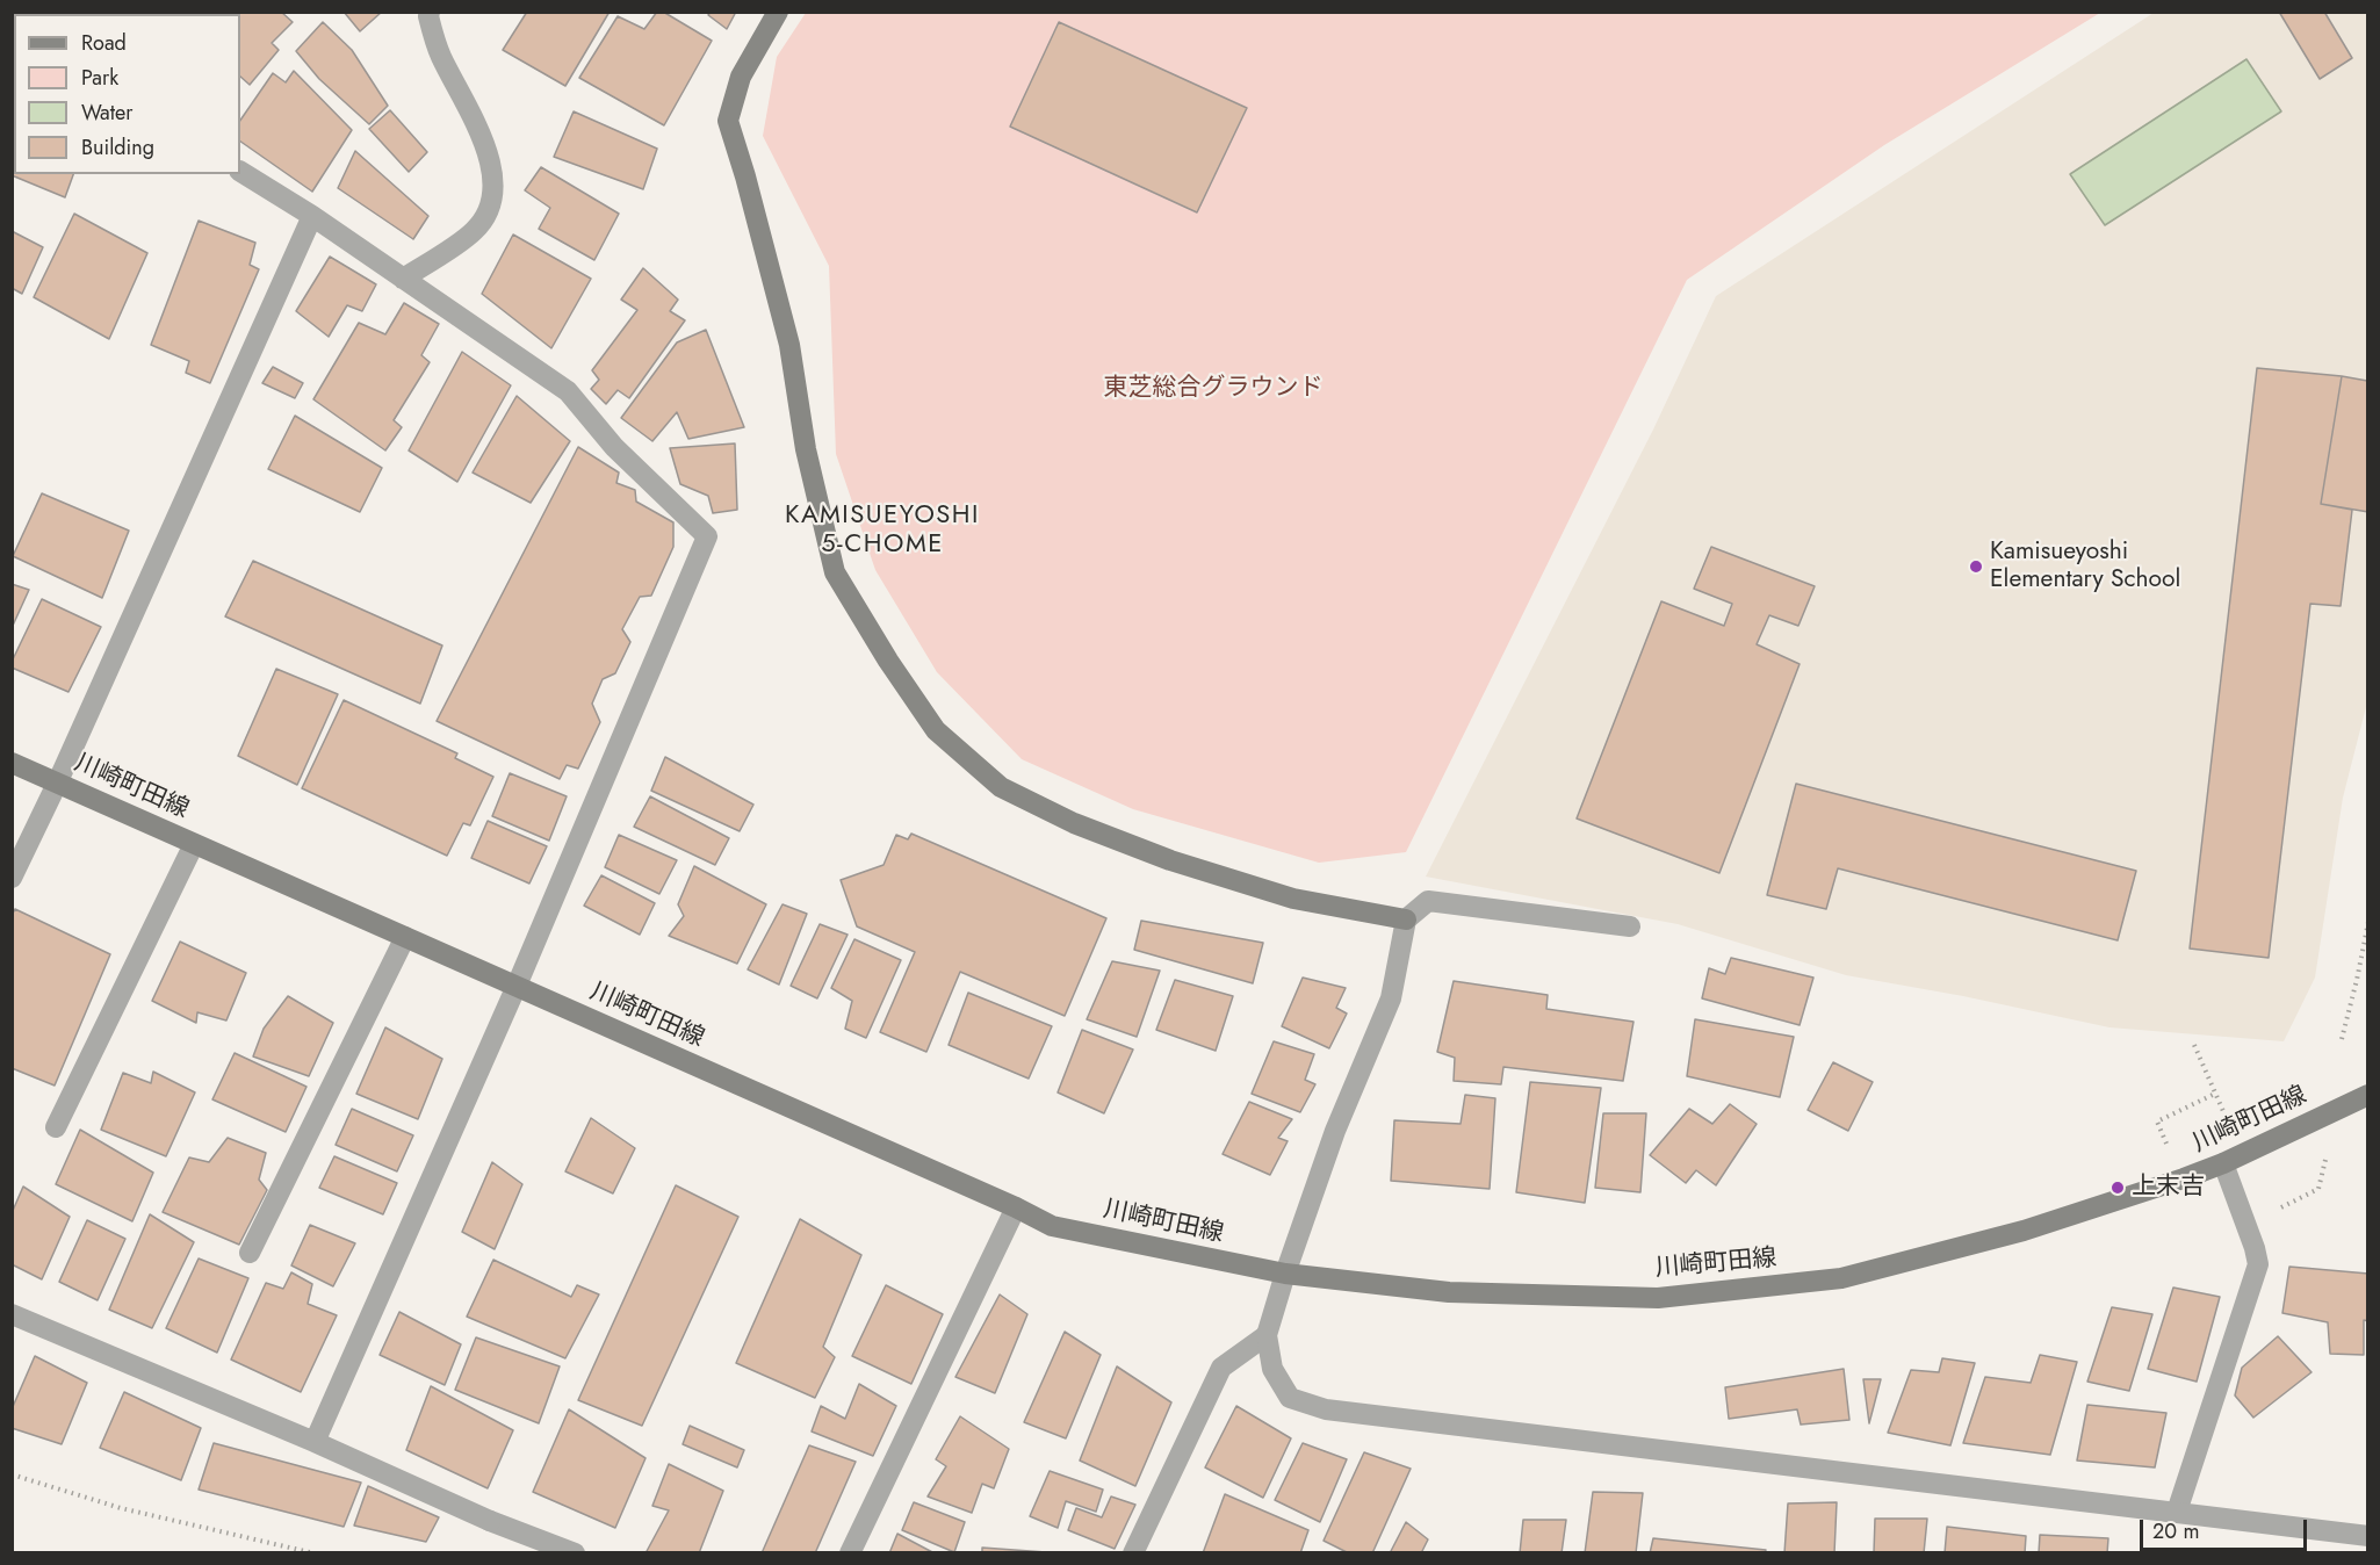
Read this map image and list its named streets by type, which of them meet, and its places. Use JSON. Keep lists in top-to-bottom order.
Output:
{
  "streets": {
    "main road": ["川崎町田線"]
  },
  "districts": ["KAMISUEYOSHI 5-CHOME"],
  "parks": ["東芝総合グラウンド"],
  "places": ["Kamisueyoshi Elementary School", "上末吉"],
  "legend": [
    "Road",
    "Park",
    "Water",
    "Building"
  ],
  "scale_bar": "20 m"
}
